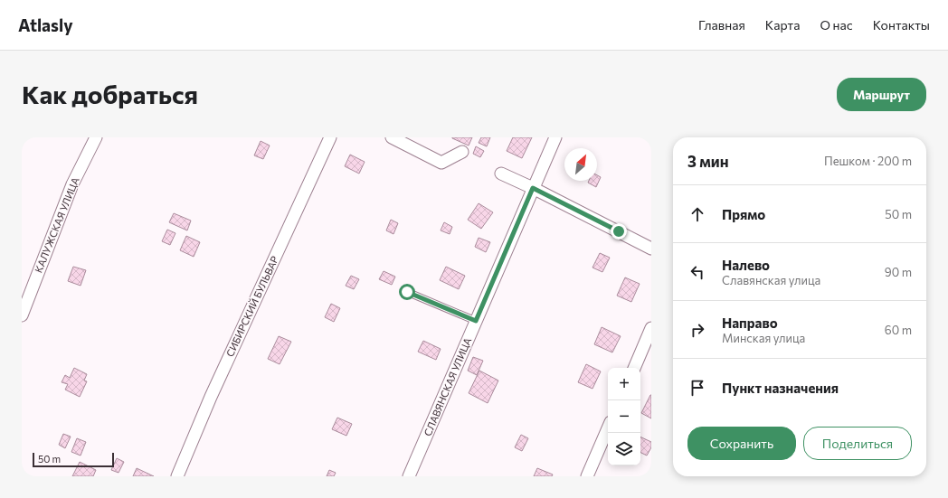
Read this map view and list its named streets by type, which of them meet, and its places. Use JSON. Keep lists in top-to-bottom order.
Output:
{
  "streets": {
    "street": ["КАЛУЖСКАЯ УЛИЦА", "СИБИРСКИЙ БУЛЬВАР", "СЛАВЯНСКАЯ УЛИЦА"]
  },
  "scale_bar": "50 m",
  "north": "top right",
  "page": {
    "header": "Atlasly",
    "nav": [
      "Главная",
      "Карта",
      "О нас",
      "Контакты"
    ],
    "buttons": [
      "Маршрут",
      ["Сохранить", "Поделиться"]
    ],
    "title": "Как добраться",
    "heading": ["3 мин", "Пешком · 200 m"],
    "list": [
      ["Прямо", "50 m"],
      ["Налево", "Славянская улица", "90 m"],
      ["Направо", "Минская улица", "60 m"],
      "Пункт назначения"
    ],
    "map_buttons": ["+", "−"],
    "scale": "50 m"
  }
}
